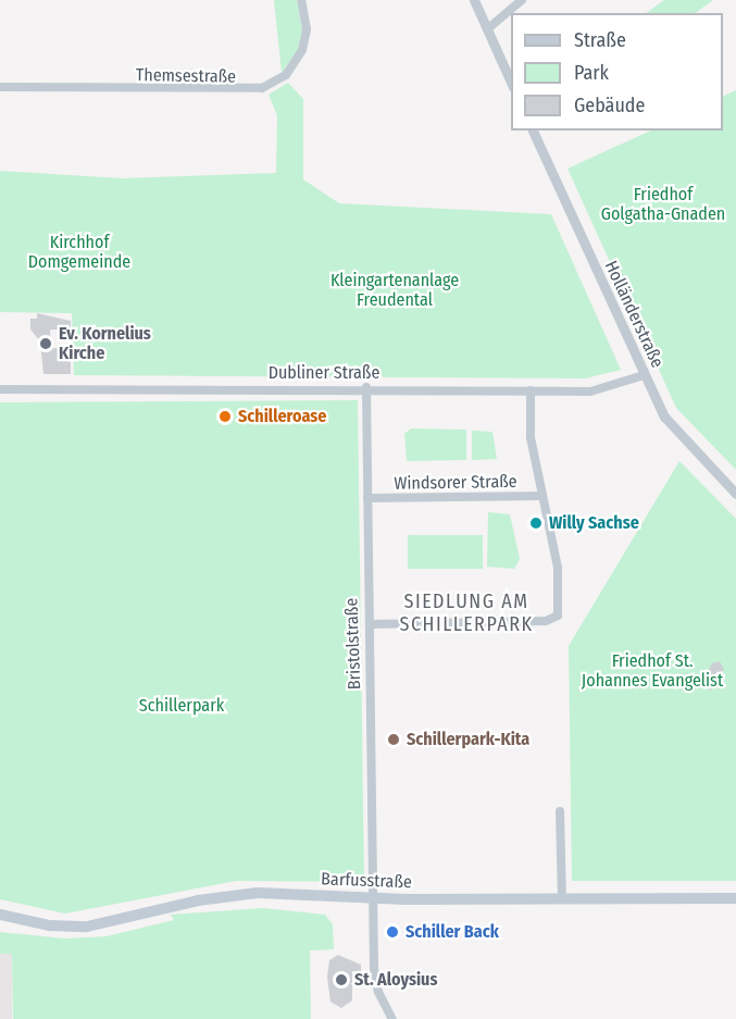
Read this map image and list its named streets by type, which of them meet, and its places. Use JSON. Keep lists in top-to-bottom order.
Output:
{
  "streets": {
    "main road": ["Barfusstraße"],
    "street": [
      "Themsestraße",
      "Holländerstraße",
      "Dubliner Straße",
      "Windsorer Straße",
      "Bristolstraße"
    ]
  },
  "crossings": [
    ["Holländerstraße", "Dubliner Straße"],
    ["Dubliner Straße", "Bristolstraße"],
    ["Windsorer Straße", "Bristolstraße"],
    ["Bristolstraße", "Barfusstraße"]
  ],
  "districts": ["SIEDLUNG AM SCHILLERPARK"],
  "parks": [
    "Friedhof Golgatha-Gnaden",
    "Kirchhof Domgemeinde",
    "Kleingartenanlage Freudental",
    "Friedhof St. Johannes Evangelist",
    "Schillerpark"
  ],
  "places": [
    "Ev. Kornelius Kirche",
    "Schilleroase",
    "Willy Sachse",
    "Schillerpark-Kita",
    "Schiller Back",
    "St. Aloysius"
  ],
  "legend": ["Straße", "Park", "Gebäude"]
}
